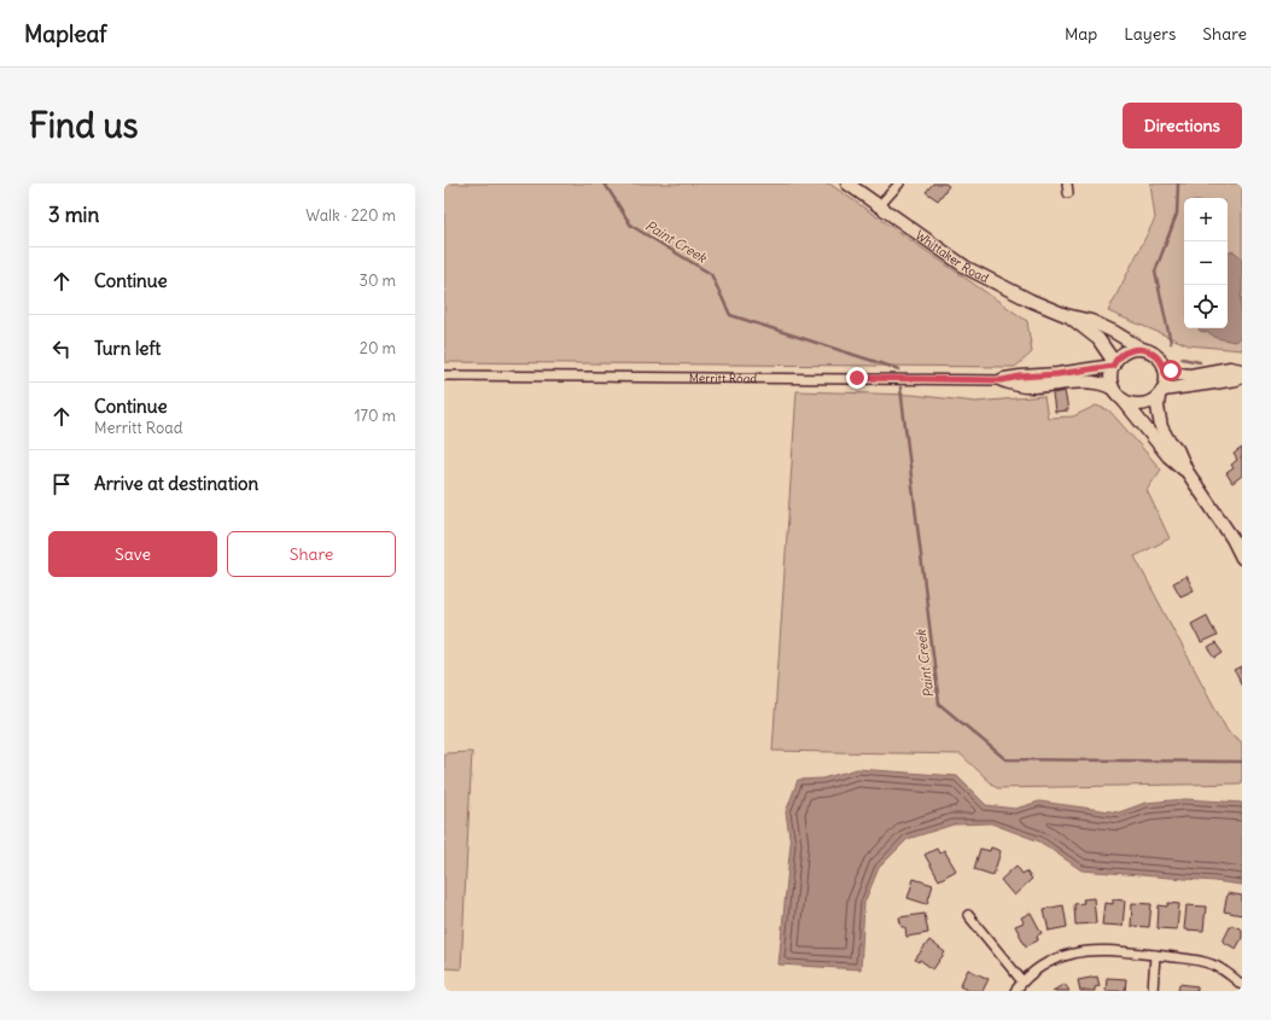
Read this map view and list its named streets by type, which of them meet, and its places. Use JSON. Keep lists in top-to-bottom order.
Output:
{
  "streets": {
    "main road": ["Whittaker Road", "Merritt Road"]
  },
  "crossings": [
    ["Whittaker Road", "Merritt Road"]
  ],
  "water": ["Paint Creek"],
  "page": {
    "header": "Mapleaf",
    "nav": ["Map", "Layers", "Share"],
    "buttons": [
      "Directions",
      ["Save", "Share"]
    ],
    "title": "Find us",
    "heading": ["3 min", "Walk · 220 m"],
    "map_buttons": ["+", "−"],
    "list": [
      ["Continue", "30 m"],
      ["Turn left", "20 m"],
      ["Continue", "Merritt Road", "170 m"],
      "Arrive at destination"
    ]
  }
}
